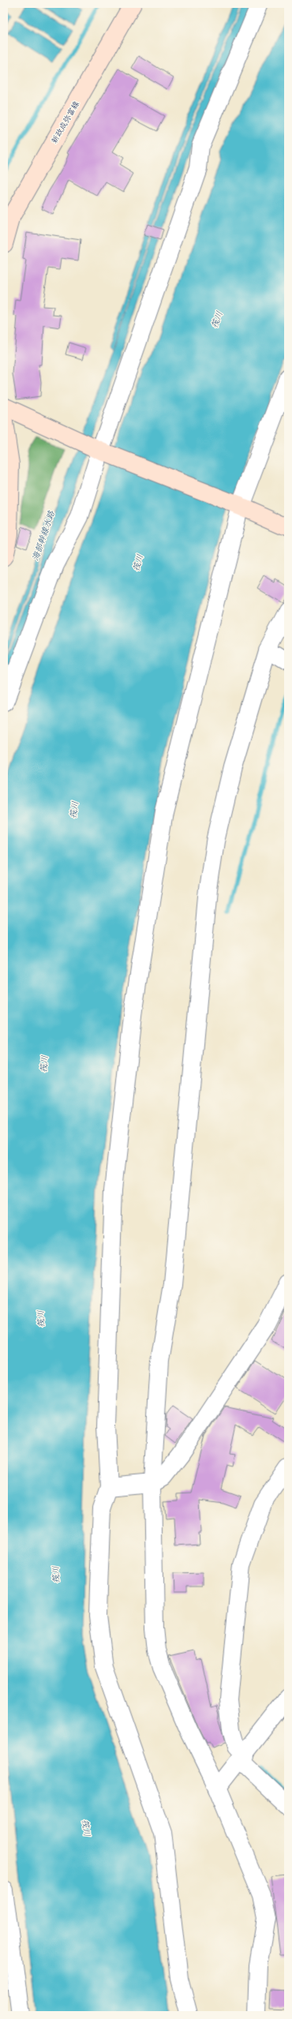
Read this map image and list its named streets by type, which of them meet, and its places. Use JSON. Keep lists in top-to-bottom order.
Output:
{
  "streets": {
    "street": ["新政成弥富線"]
  },
  "water": ["筏川", "海部幹線水路"]
}
